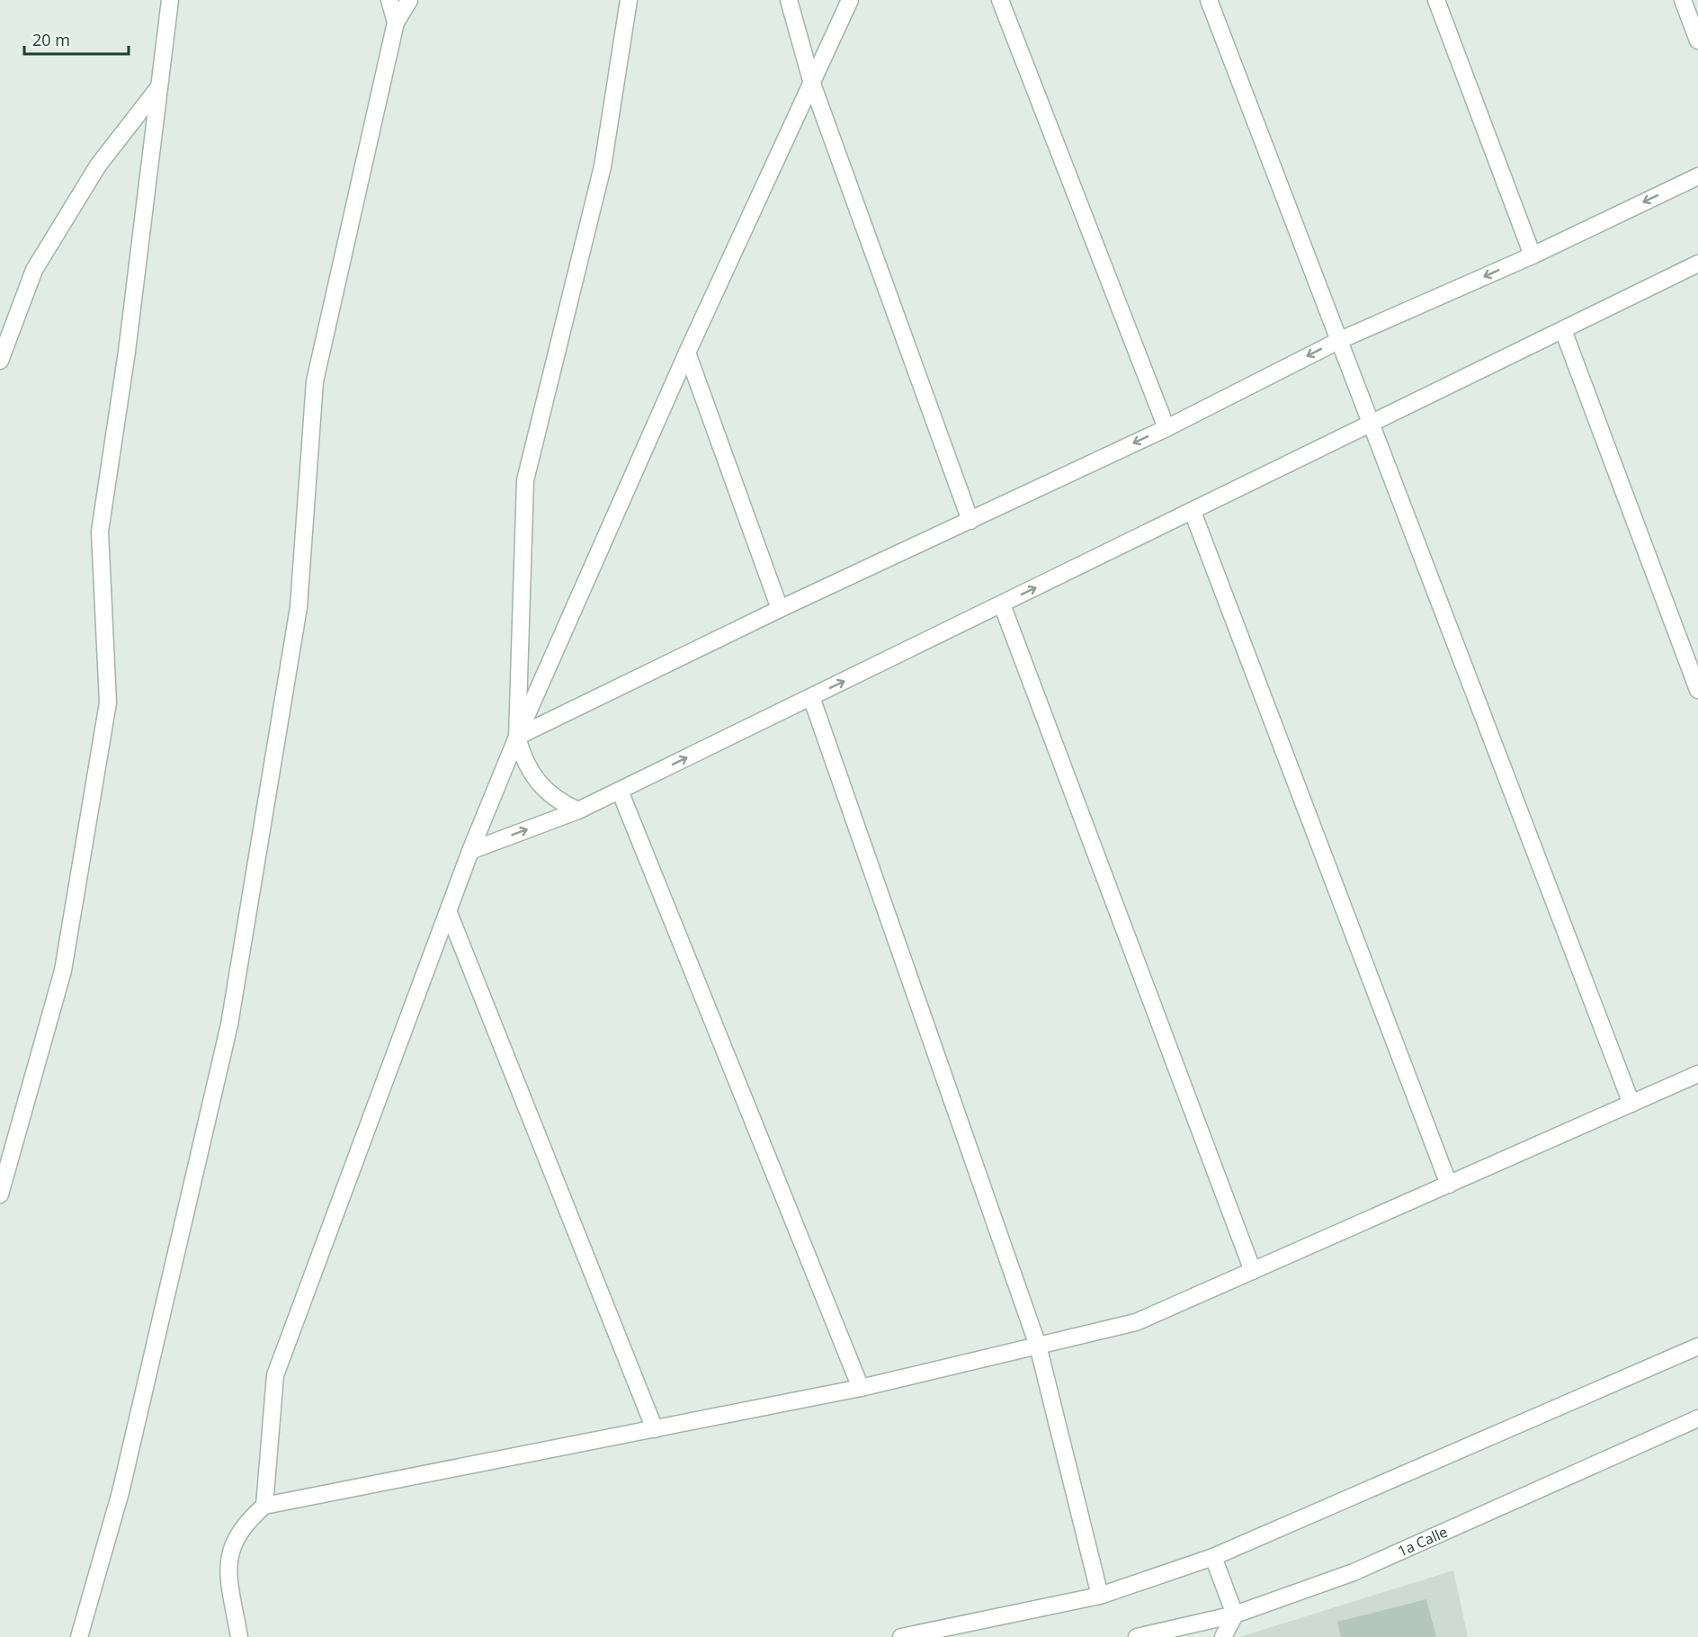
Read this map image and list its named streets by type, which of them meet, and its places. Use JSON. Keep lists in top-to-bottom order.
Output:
{
  "streets": {
    "street": ["1a Calle"]
  },
  "scale_bar": "20 m"
}
